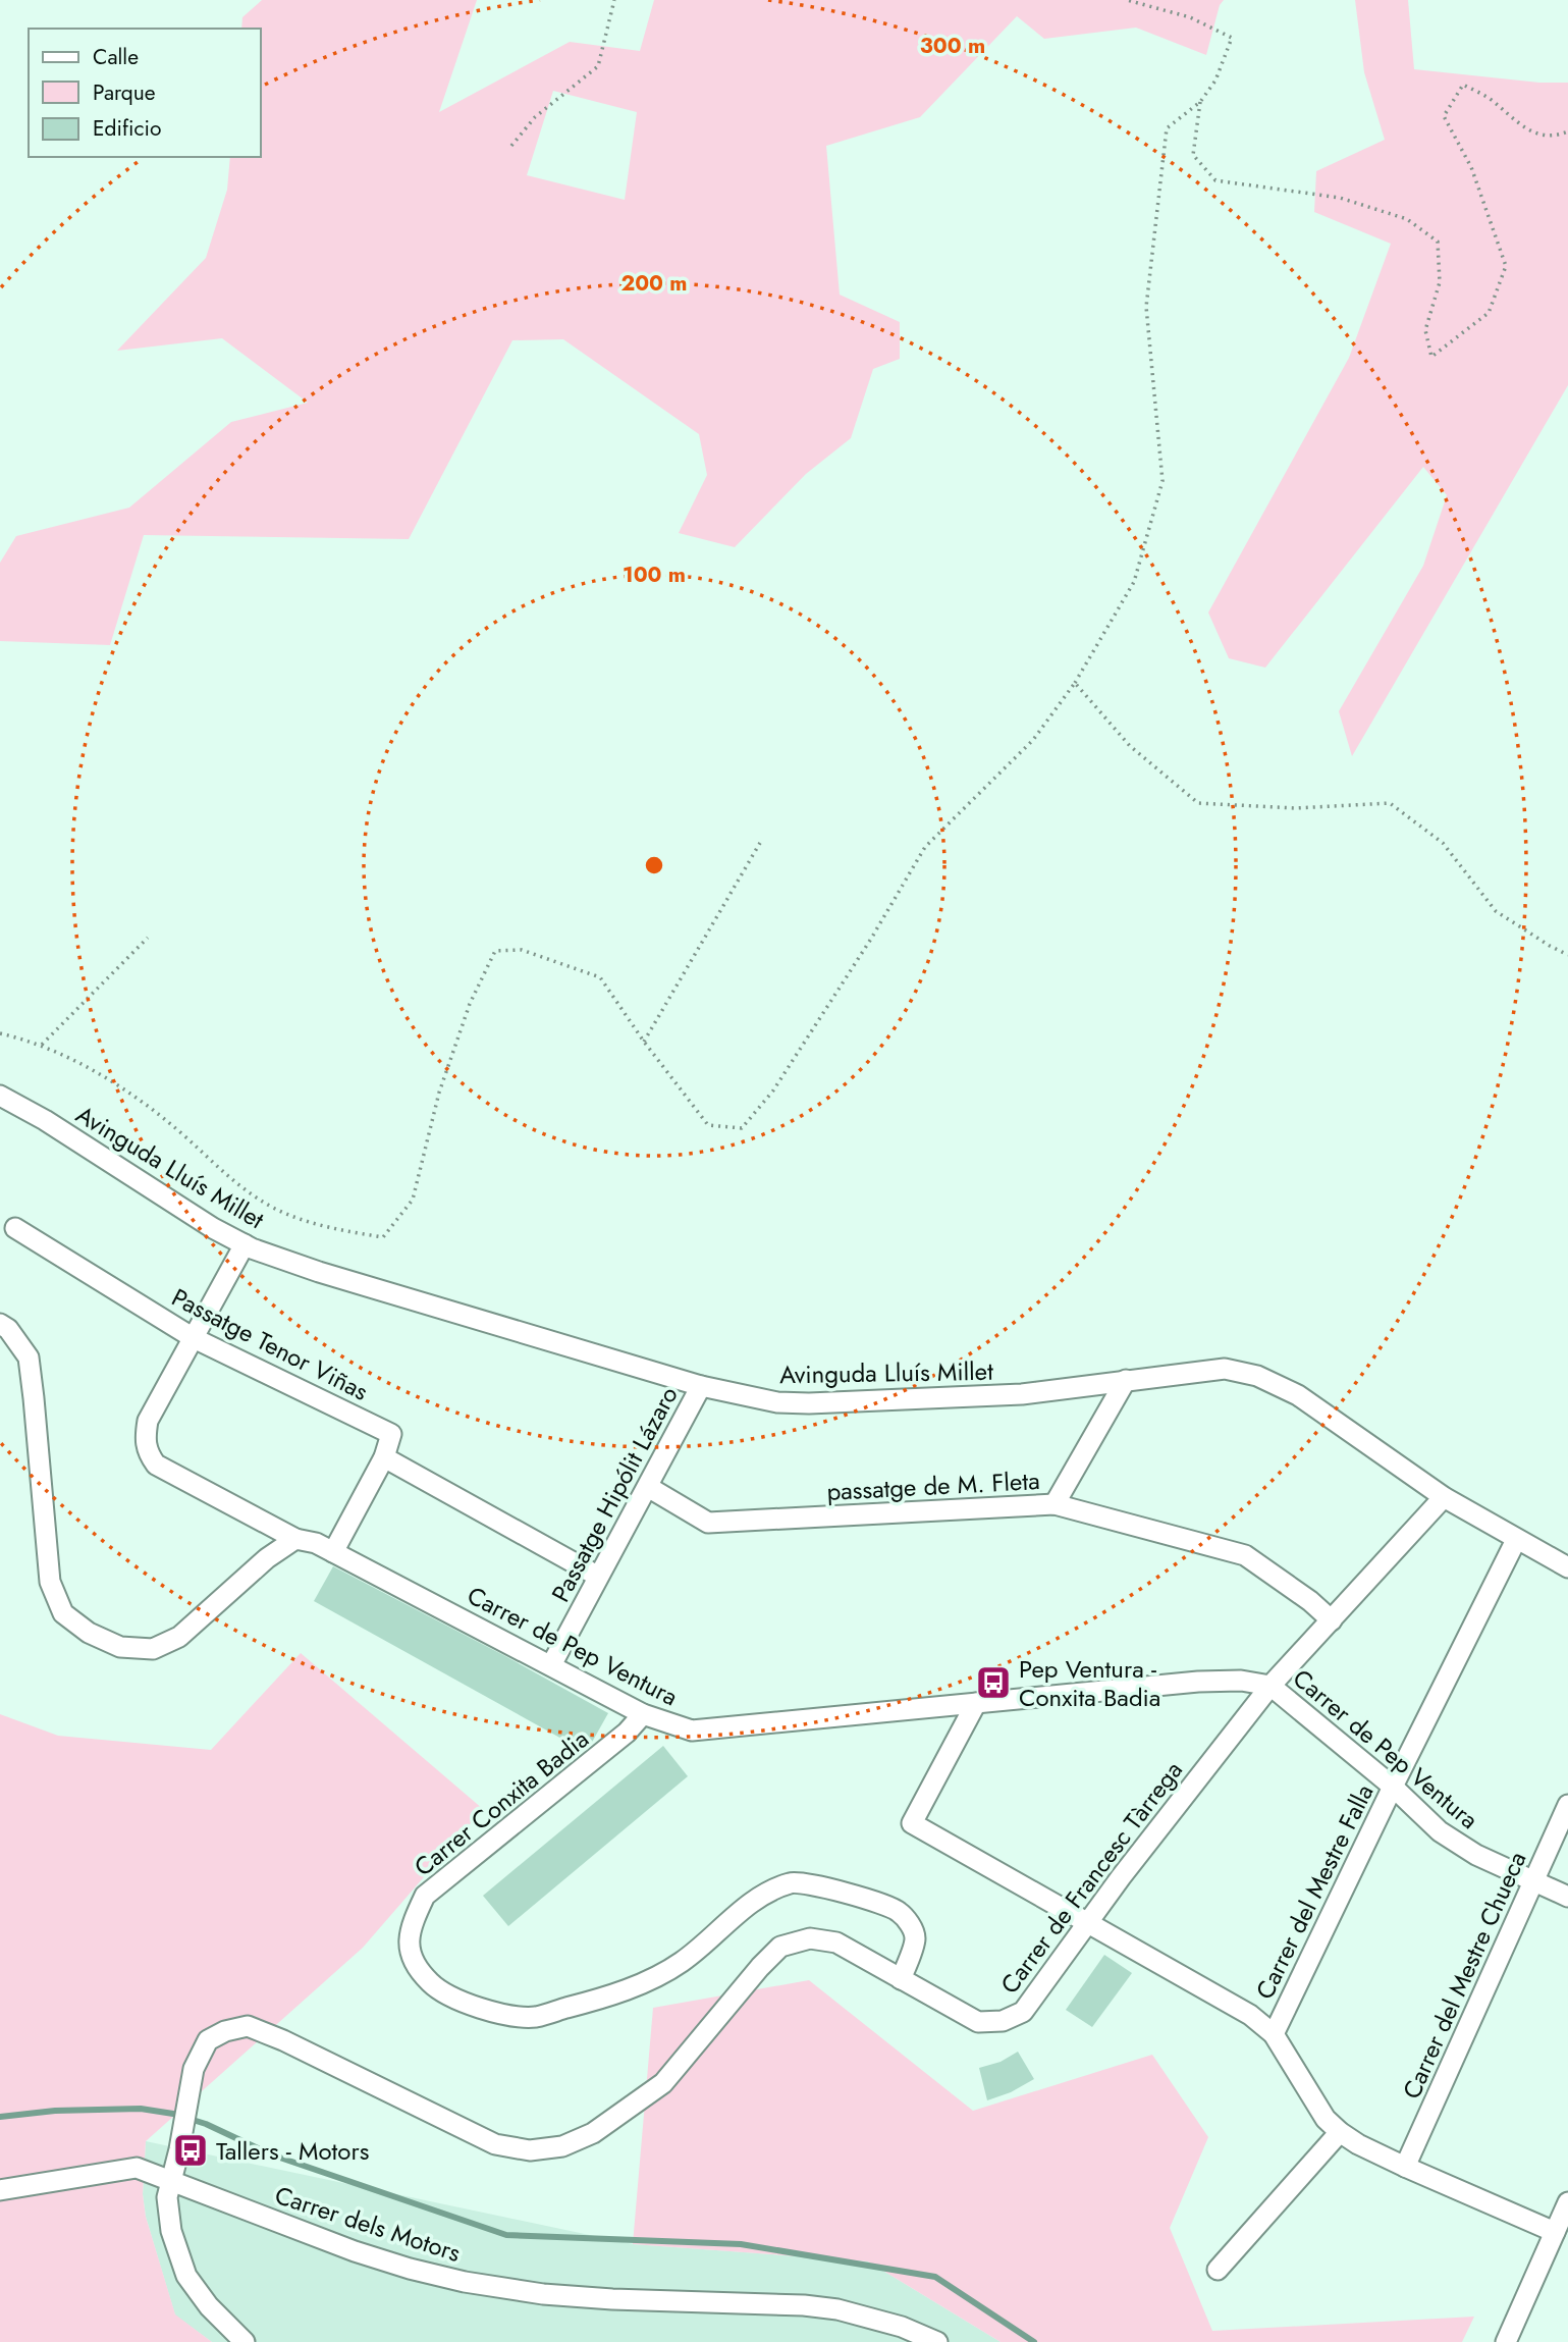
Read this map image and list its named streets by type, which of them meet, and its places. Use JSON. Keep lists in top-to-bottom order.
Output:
{
  "streets": {
    "street": [
      "Avinguda Lluís Millet",
      "Passatge Tenor Viñas",
      "passatge de M. Fleta",
      "Passatge Hipólit Lázaro",
      "Carrer de Pep Ventura",
      "Carrer Conxita Badia",
      "Carrer de Francesc Tàrrega",
      "Carrer del Mestre Falla",
      "Carrer del Mestre Chueca",
      "Carrer dels Motors"
    ]
  },
  "crossings": [
    ["Avinguda Lluís Millet", "Passatge Hipólit Lázaro"],
    ["Avinguda Lluís Millet", "Carrer de Pep Ventura"],
    ["Avinguda Lluís Millet", "Carrer de Francesc Tàrrega"],
    ["Avinguda Lluís Millet", "Carrer del Mestre Falla"],
    ["Passatge Tenor Viñas", "Carrer de Pep Ventura"],
    ["passatge de M. Fleta", "Passatge Hipólit Lázaro"],
    ["passatge de M. Fleta", "Carrer de Francesc Tàrrega"],
    ["Passatge Hipólit Lázaro", "Carrer de Pep Ventura"],
    ["Carrer de Pep Ventura", "Carrer Conxita Badia"],
    ["Carrer de Pep Ventura", "Carrer de Francesc Tàrrega"],
    ["Carrer de Pep Ventura", "Carrer del Mestre Falla"],
    ["Carrer de Pep Ventura", "Carrer del Mestre Chueca"],
    ["Carrer Conxita Badia", "Carrer de Francesc Tàrrega"],
    ["Carrer de Francesc Tàrrega", "Carrer dels Motors"]
  ],
  "places": {
    "bus stop": ["Pep Ventura - Conxita Badia", "Tallers - Motors"]
  },
  "legend": ["Calle", "Parque", "Edificio"],
  "rings": ["300 m", "200 m", "100 m"]
}
